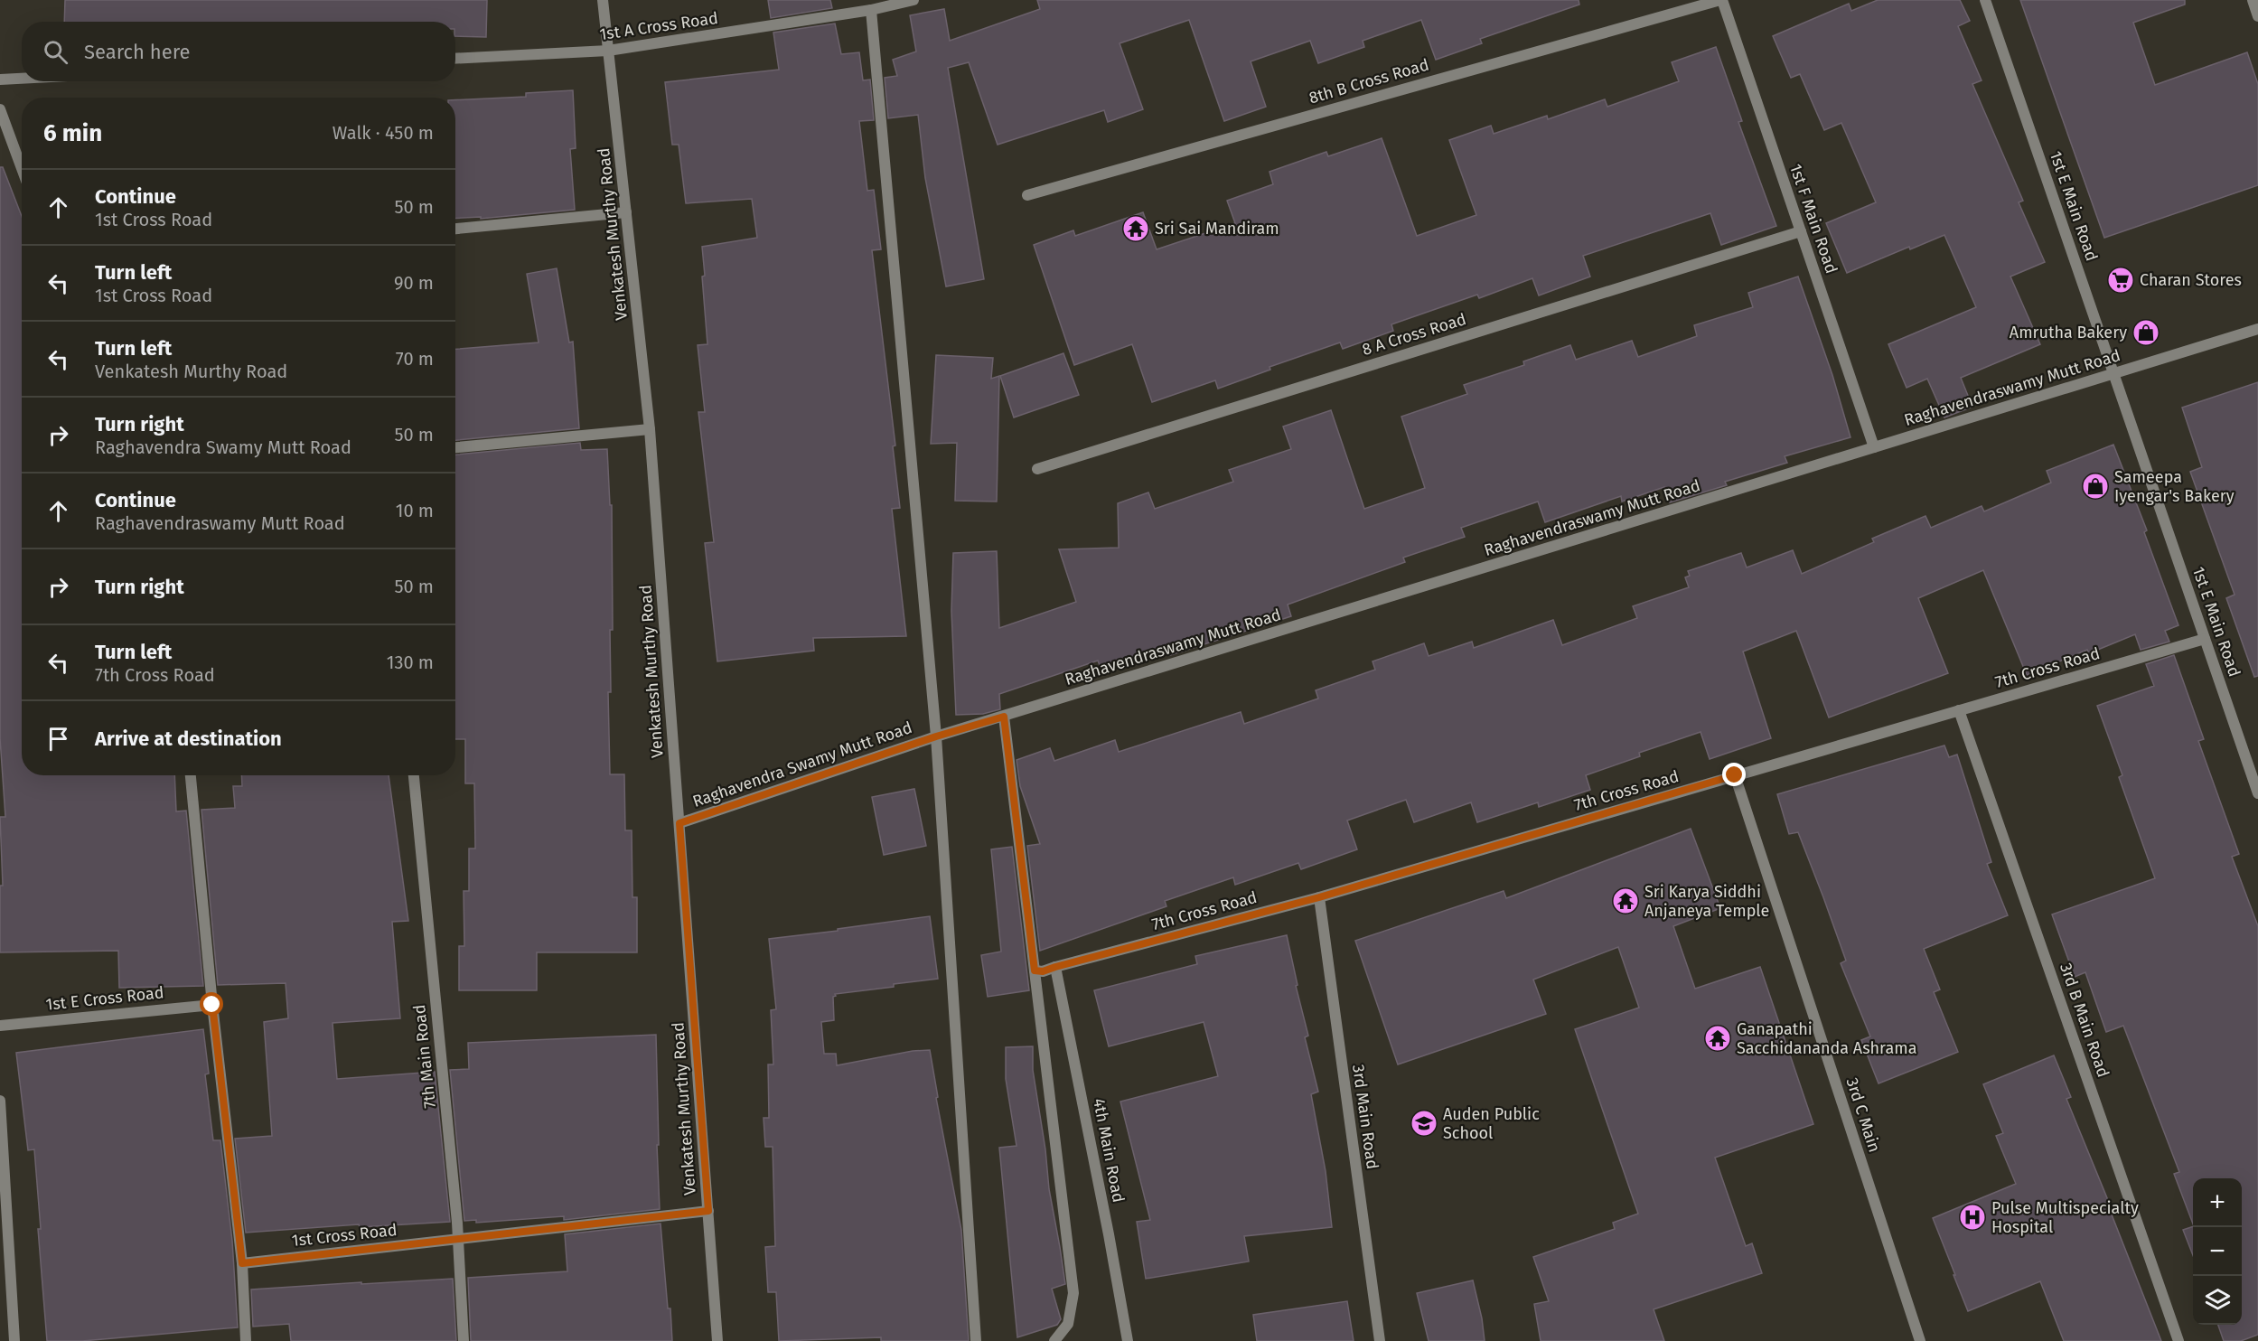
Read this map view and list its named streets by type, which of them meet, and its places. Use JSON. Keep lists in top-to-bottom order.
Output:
{
  "streets": {
    "street": [
      "1st A Cross Road",
      "8th B Cross Road",
      "1st E Main Road",
      "1st F Main Road",
      "Venkatesh Murthy Road",
      "8 A Cross Road",
      "Raghavendraswamy Mutt Road",
      "7th Cross Road",
      "Raghavendra Swamy Mutt Road",
      "1st E Cross Road",
      "3rd B Main Road",
      "7th Main Road",
      "3rd C Main",
      "3rd Main Road",
      "4th Main Road",
      "1st Cross Road"
    ]
  },
  "crossings": [
    ["1st A Cross Road", "Venkatesh Murthy Road"],
    ["8th B Cross Road", "1st F Main Road"],
    ["1st E Main Road", "Raghavendraswamy Mutt Road"],
    ["1st E Main Road", "7th Cross Road"],
    ["1st F Main Road", "8 A Cross Road"],
    ["1st F Main Road", "Raghavendraswamy Mutt Road"],
    ["Venkatesh Murthy Road", "Raghavendra Swamy Mutt Road"],
    ["Venkatesh Murthy Road", "1st Cross Road"],
    ["Raghavendraswamy Mutt Road", "Raghavendra Swamy Mutt Road"],
    ["7th Cross Road", "3rd B Main Road"],
    ["7th Cross Road", "3rd C Main"],
    ["7th Cross Road", "3rd Main Road"],
    ["7th Cross Road", "4th Main Road"],
    ["7th Main Road", "1st Cross Road"]
  ],
  "places": {
    "temple": ["Sri Sai Mandiram", "Sri Karya Siddhi Anjaneya Temple", "Ganapathi Sacchidananda Ashrama"],
    "supermarket": ["Charan Stores"],
    "shop": ["Amrutha Bakery", "Sameepa Iyengar's Bakery"],
    "school or university": ["Auden Public School"],
    "hospital": ["Pulse Multispecialty Hospital"]
  },
  "page": {
    "search": "Search here",
    "heading": ["6 min", "Walk · 450 m"],
    "list": [
      ["Continue", "1st Cross Road", "50 m"],
      ["Turn left", "1st Cross Road", "90 m"],
      ["Turn left", "Venkatesh Murthy Road", "70 m"],
      ["Turn right", "Raghavendra Swamy Mutt Road", "50 m"],
      ["Continue", "Raghavendraswamy Mutt Road", "10 m"],
      ["Turn right", "50 m"],
      ["Turn left", "7th Cross Road", "130 m"],
      "Arrive at destination"
    ],
    "map_buttons": ["+", "−"]
  }
}
